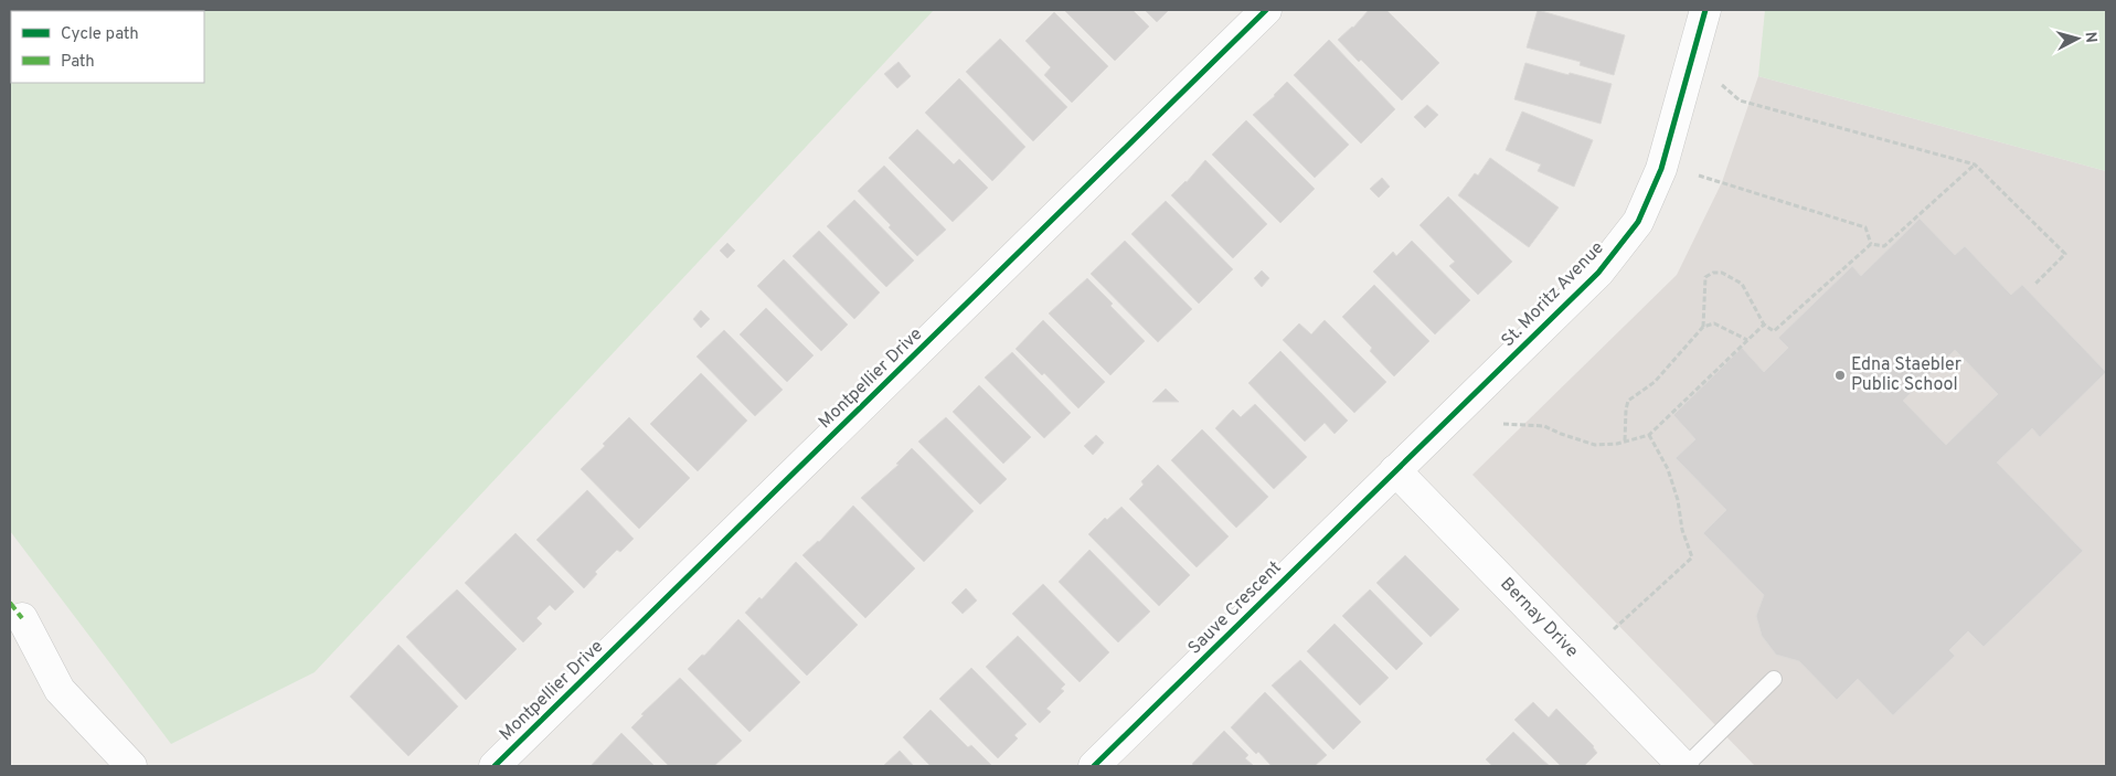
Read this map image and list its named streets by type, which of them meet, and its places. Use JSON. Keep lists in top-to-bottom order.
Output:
{
  "streets": {
    "street": [
      "St. Moritz Avenue",
      "Montpellier Drive",
      "Sauve Crescent",
      "Bernay Drive"
    ]
  },
  "crossings": [
    ["St. Moritz Avenue", "Sauve Crescent"],
    ["St. Moritz Avenue", "Bernay Drive"],
    ["Sauve Crescent", "Bernay Drive"]
  ],
  "places": ["Edna Staebler Public School"],
  "legend": ["Cycle path", "Path"],
  "north": "right"
}
